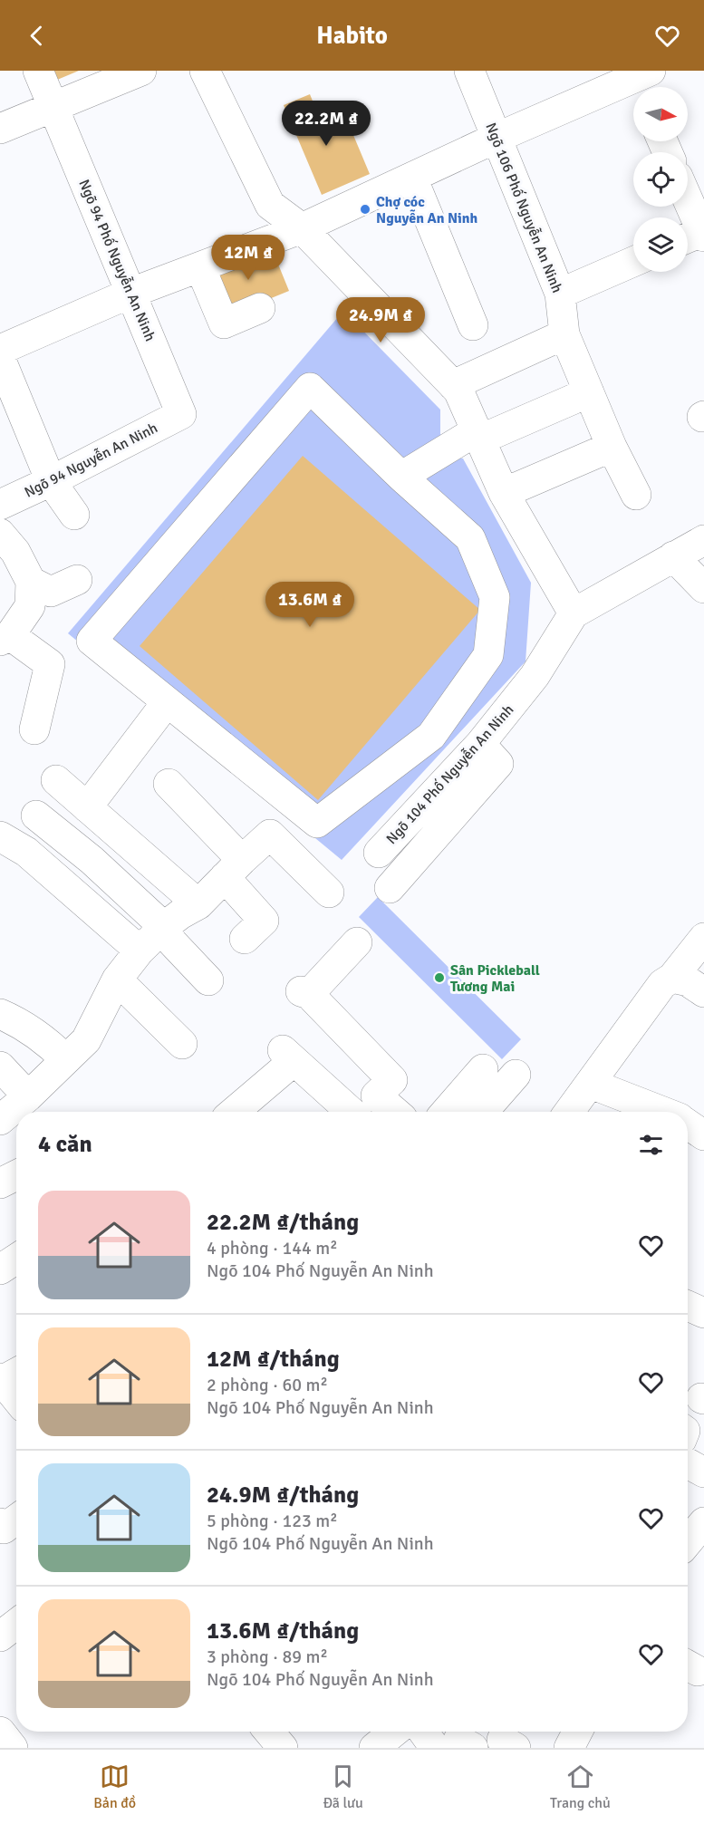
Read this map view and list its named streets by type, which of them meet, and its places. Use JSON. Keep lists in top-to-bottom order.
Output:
{
  "streets": {
    "street": [
      "Ngõ 106 Phố Nguyễn An Ninh",
      "Ngõ 94 Phố Nguyễn An Ninh",
      "Ngõ 94 Nguyễn An Ninh",
      "Ngõ 104 Phố Nguyễn An Ninh"
    ]
  },
  "crossings": [
    ["Ngõ 94 Phố Nguyễn An Ninh", "Ngõ 94 Nguyễn An Ninh"]
  ],
  "places": ["Chợ cóc Nguyễn An Ninh", "Sân Pickleball Tương Mai"],
  "north": "right",
  "page": {
    "header": "Habito",
    "price": [
      "22.2M ₫",
      "12M ₫",
      "24.9M ₫",
      "13.6M ₫"
    ],
    "heading": "4 căn",
    "list": [
      {
        "name": "22.2M ₫/tháng",
        "note": "4 phòng · 144 m² · Ngõ 104 Phố Nguyễn An Ninh"
      },
      {
        "name": "12M ₫/tháng",
        "note": "2 phòng · 60 m² · Ngõ 104 Phố Nguyễn An Ninh"
      },
      {
        "name": "24.9M ₫/tháng",
        "note": "5 phòng · 123 m² · Ngõ 104 Phố Nguyễn An Ninh"
      },
      {
        "name": "13.6M ₫/tháng",
        "note": "3 phòng · 89 m² · Ngõ 104 Phố Nguyễn An Ninh"
      }
    ],
    "tabs": ["Bản đồ", "Đã lưu", "Trang chủ"]
  }
}
